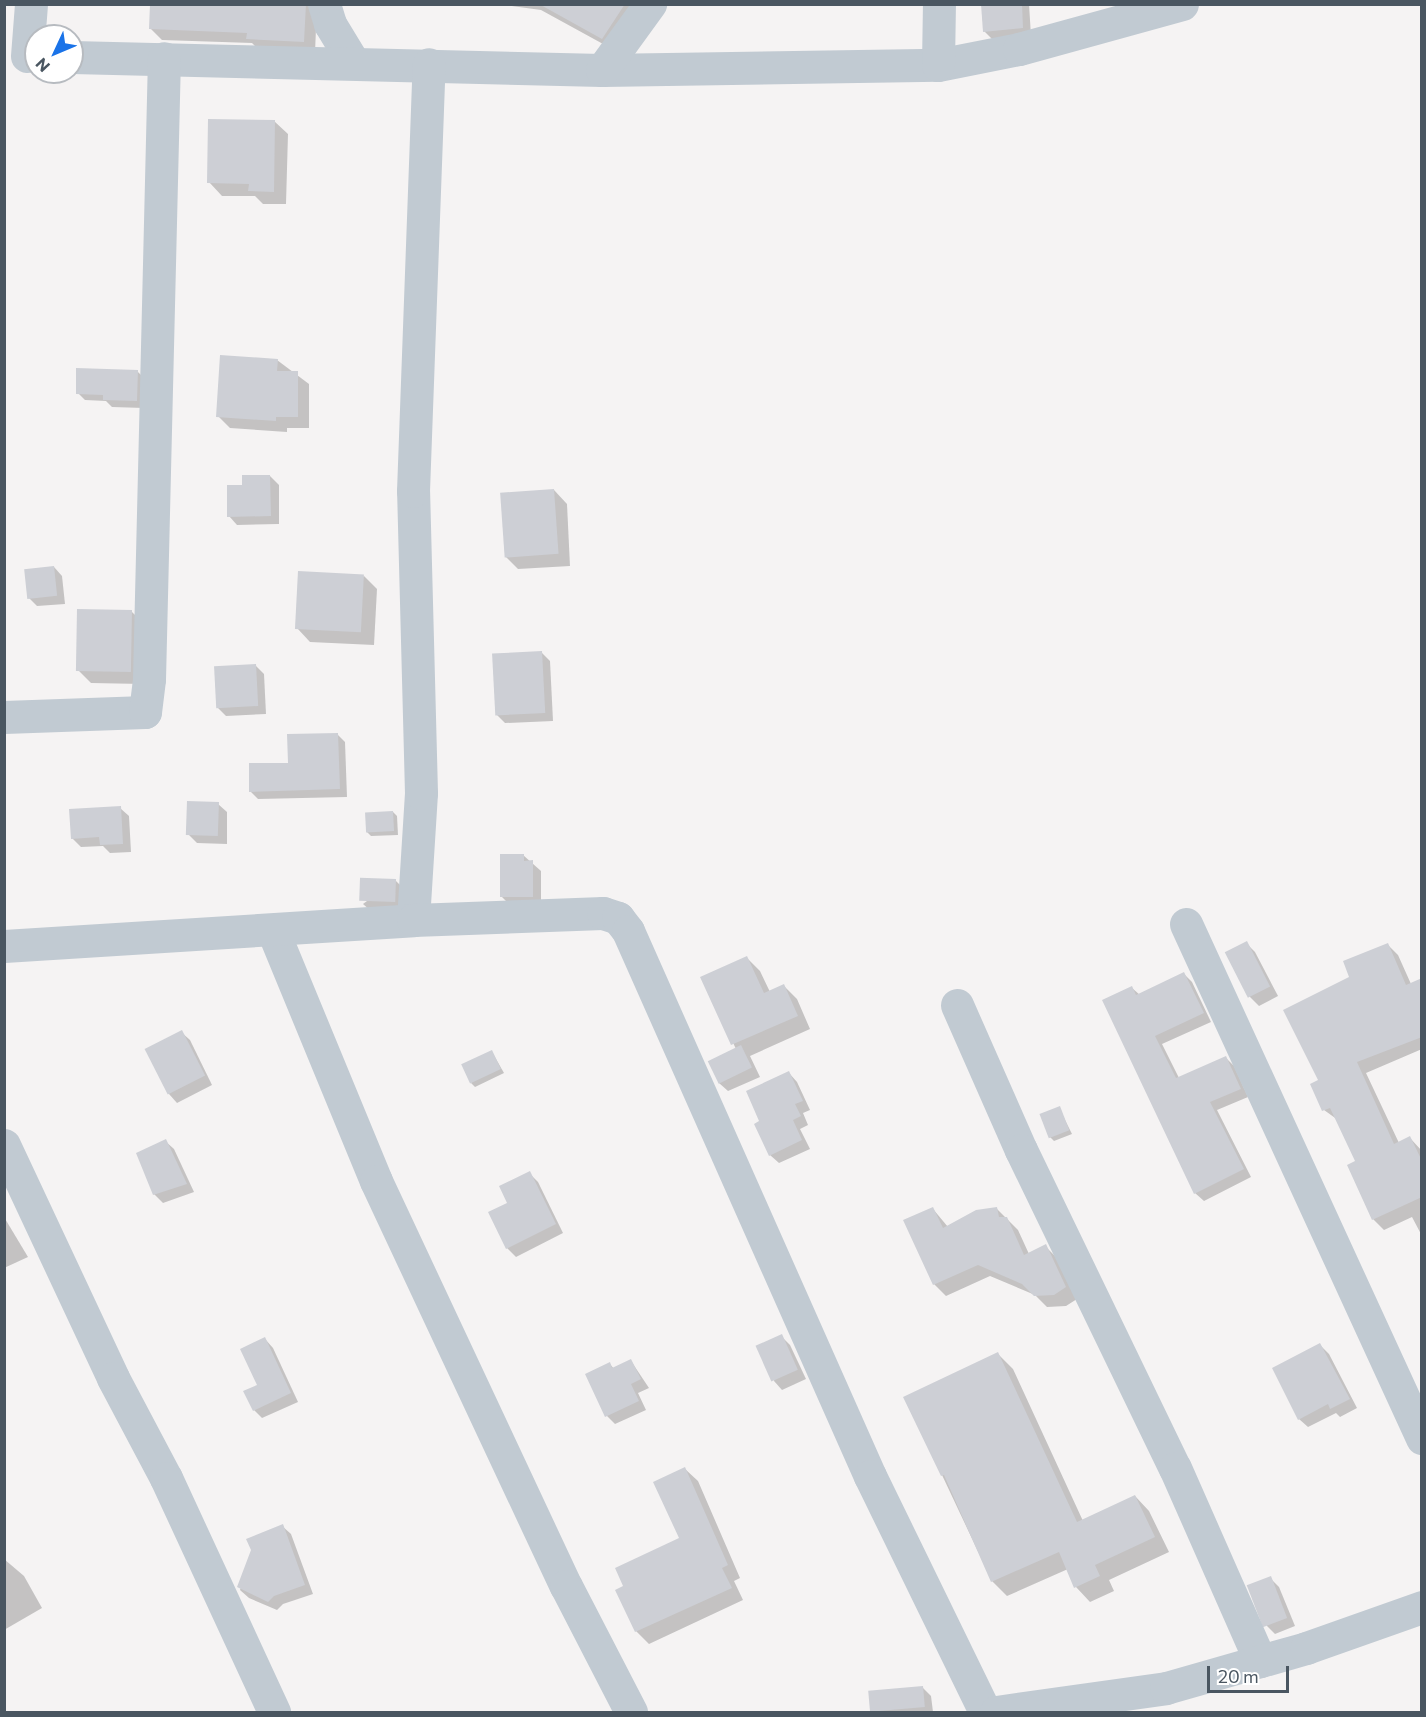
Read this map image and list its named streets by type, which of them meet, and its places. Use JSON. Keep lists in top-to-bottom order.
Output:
{
  "scale_bar": "20 m",
  "north": "bottom left"
}
